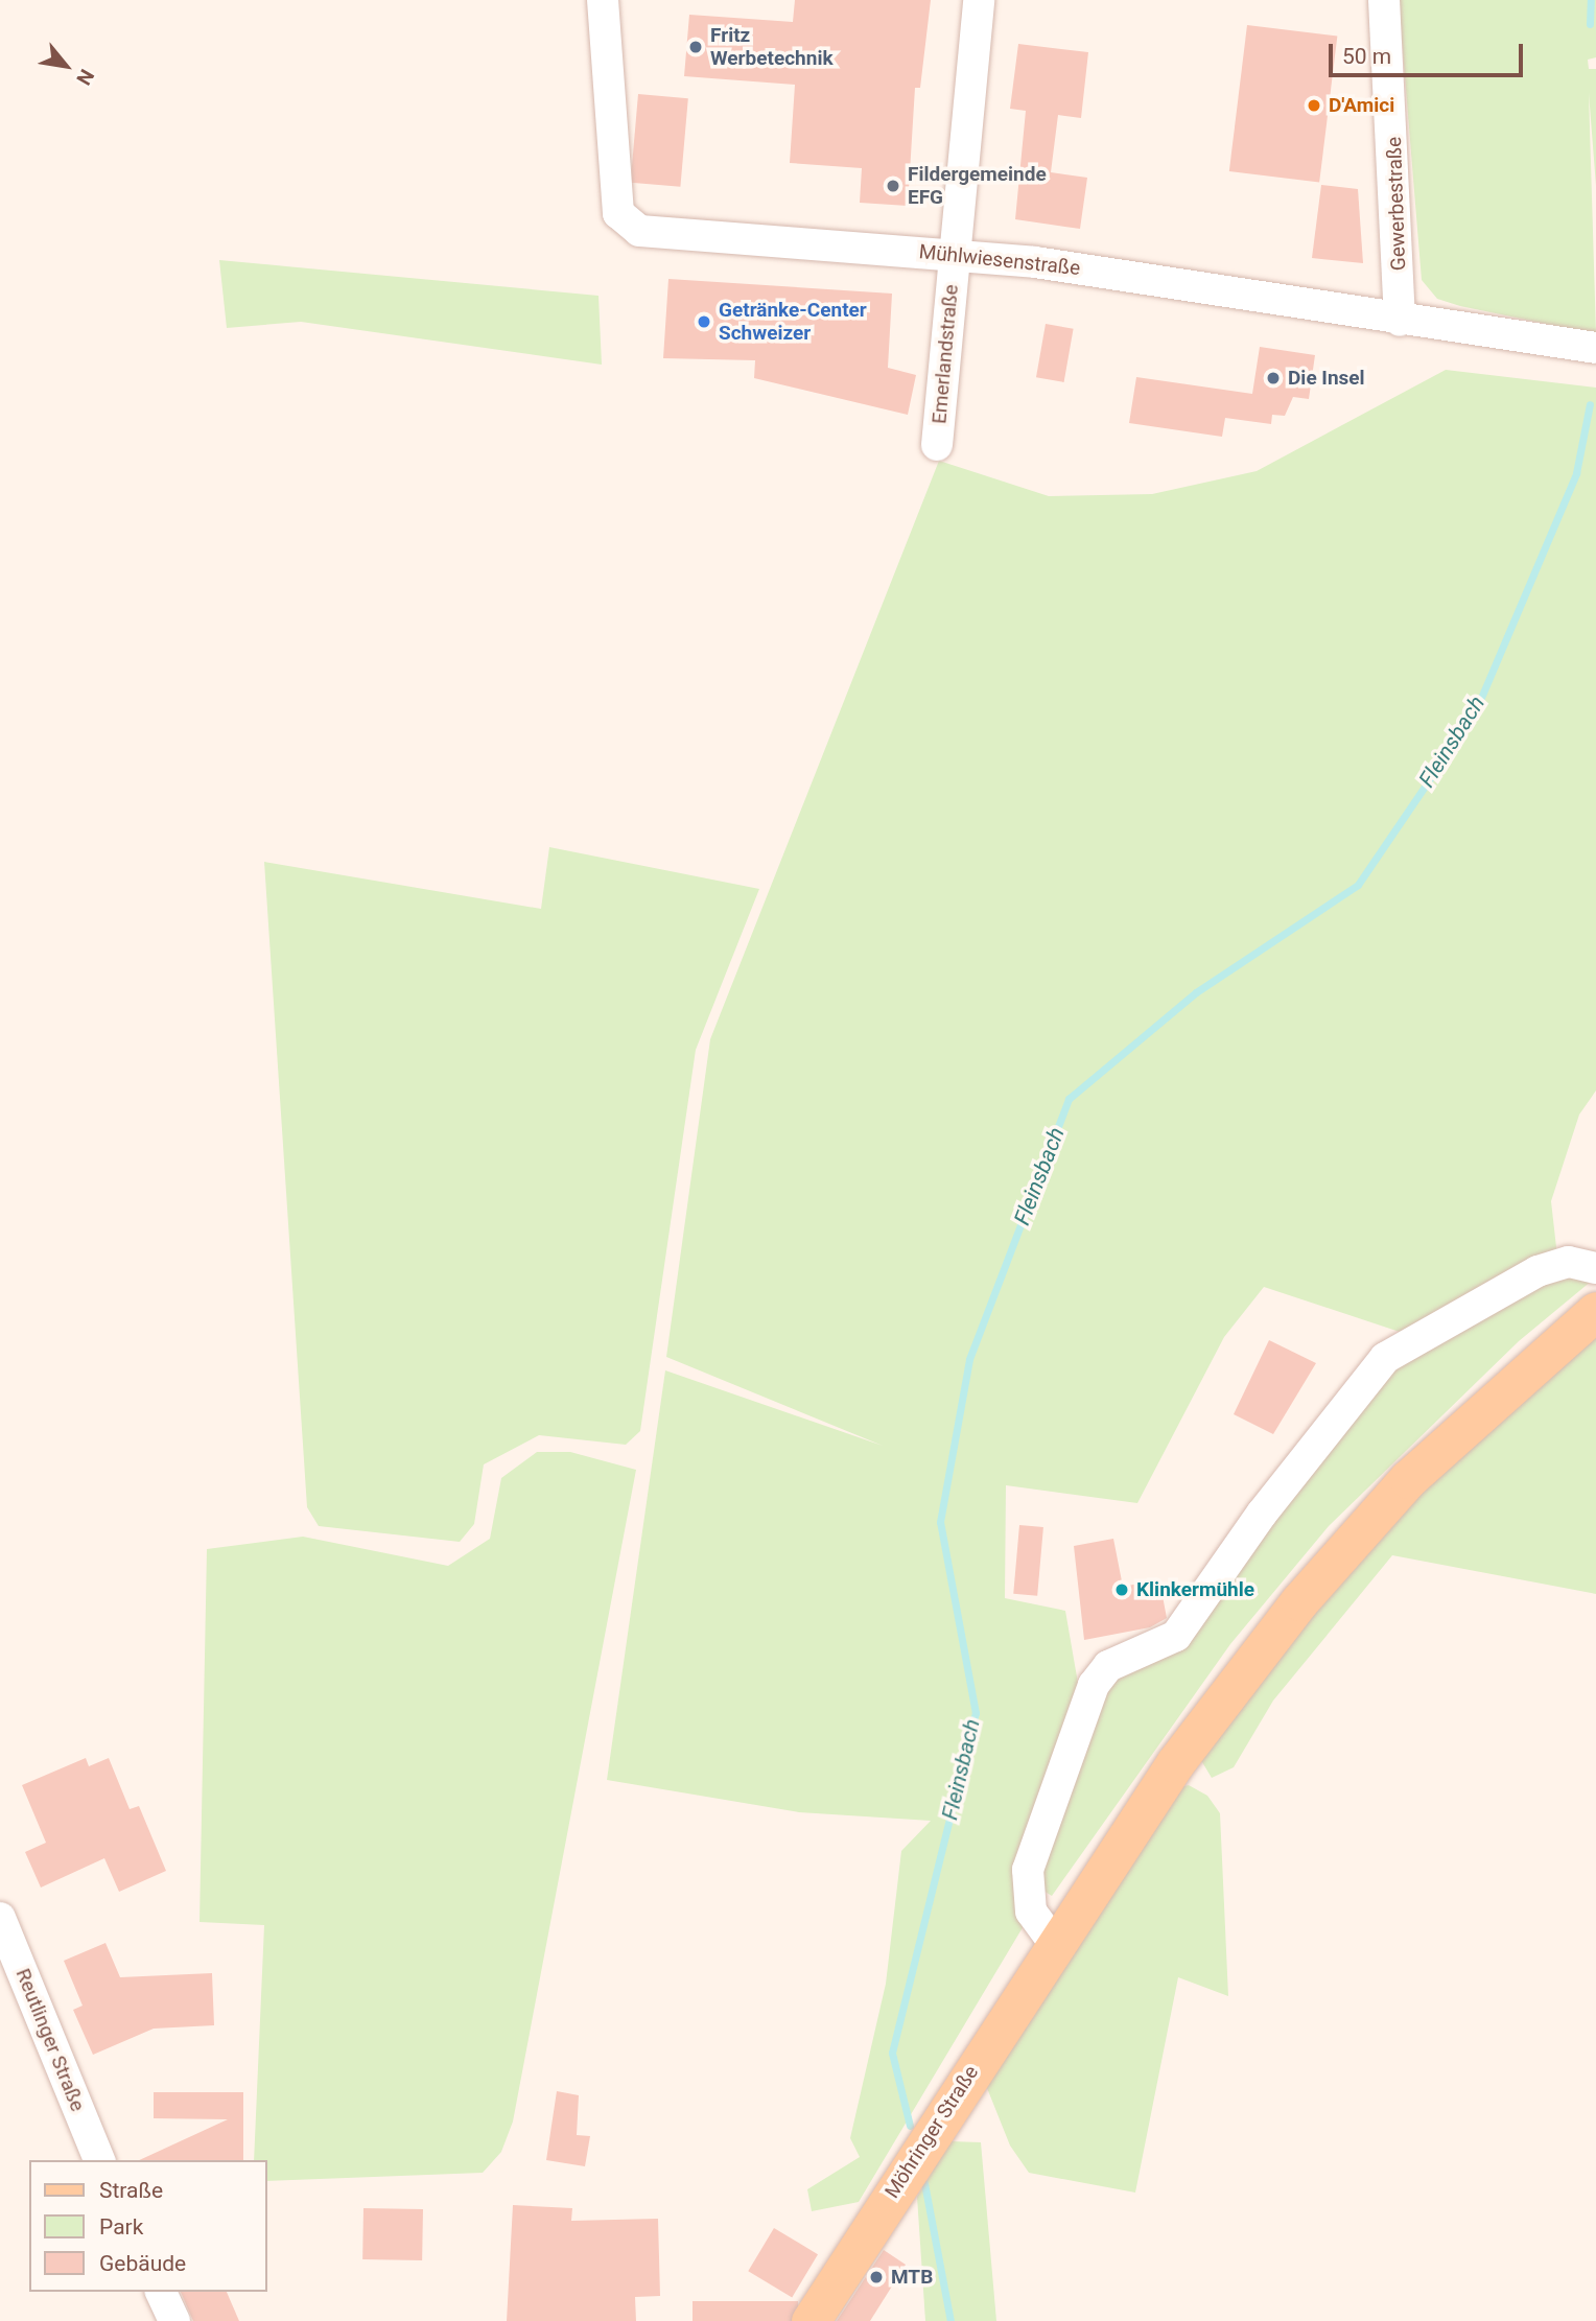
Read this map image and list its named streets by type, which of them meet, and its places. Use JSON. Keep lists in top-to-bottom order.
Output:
{
  "streets": {
    "main road": ["Möhringer Straße"],
    "street": [
      "Gewerbestraße",
      "Mühlwiesenstraße",
      "Emerlandstraße",
      "Reutlinger Straße"
    ]
  },
  "crossings": [
    ["Gewerbestraße", "Mühlwiesenstraße"],
    ["Mühlwiesenstraße", "Emerlandstraße"]
  ],
  "water": ["Fleinsbach"],
  "places": [
    "Fritz Werbetechnik",
    "D'Amici",
    "Fildergemeinde EFG",
    "Getränke-Center Schweizer",
    "Die Insel",
    "Klinkermühle",
    "MTB"
  ],
  "legend": ["Straße", "Park", "Gebäude"],
  "scale_bar": "50 m",
  "north": "bottom right"
}
